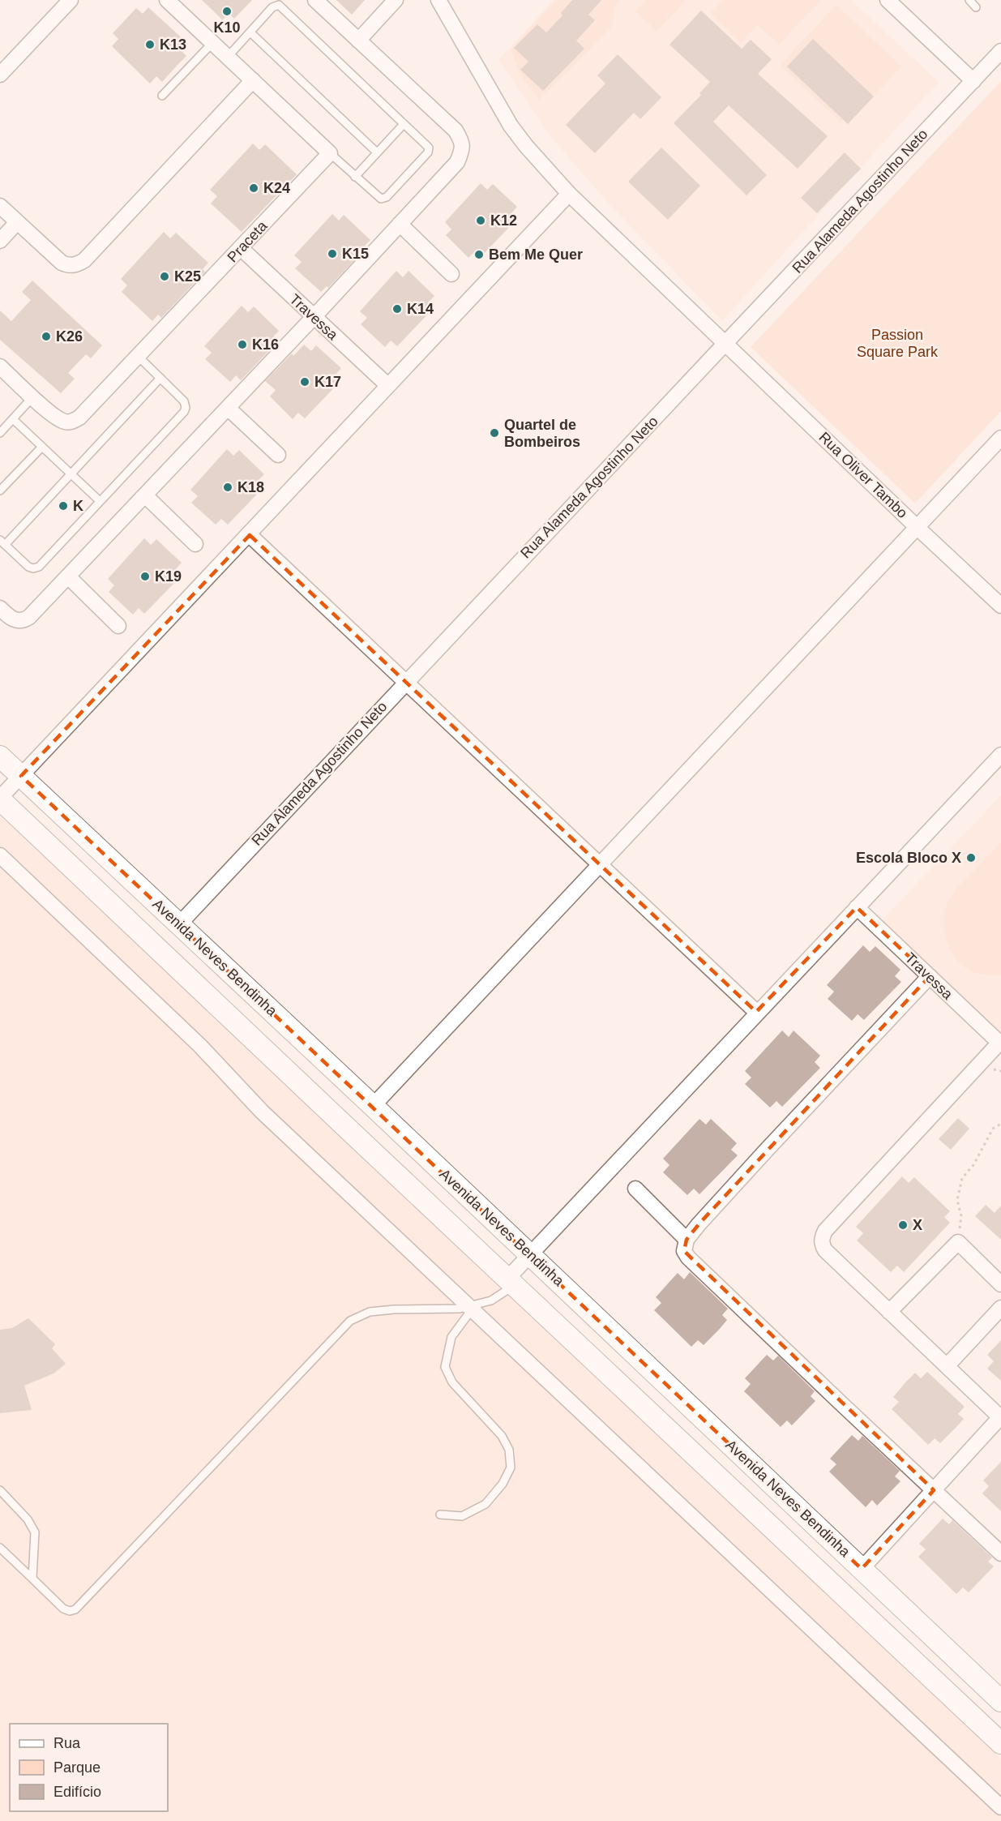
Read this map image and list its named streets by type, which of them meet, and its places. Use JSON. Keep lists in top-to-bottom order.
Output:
{
  "streets": {
    "street": [
      "Rua Alameda Agostinho Neto",
      "Praceta",
      "Travessa",
      "Rua Oliver Tambo",
      "Avenida Neves Bendinha"
    ]
  },
  "crossings": [
    ["Rua Alameda Agostinho Neto", "Rua Oliver Tambo"],
    ["Rua Alameda Agostinho Neto", "Avenida Neves Bendinha"],
    ["Praceta", "Travessa"]
  ],
  "parks": ["Passion Square Park"],
  "places": [
    "K10",
    "K13",
    "K24",
    "K12",
    "K15",
    "Bem Me Quer",
    "K25",
    "K14",
    "K26",
    "K16",
    "K17",
    "Quartel de Bombeiros",
    "K18",
    "K",
    "K19",
    "Escola Bloco X",
    "X"
  ],
  "legend": ["Rua", "Parque", "Edifício"]
}
